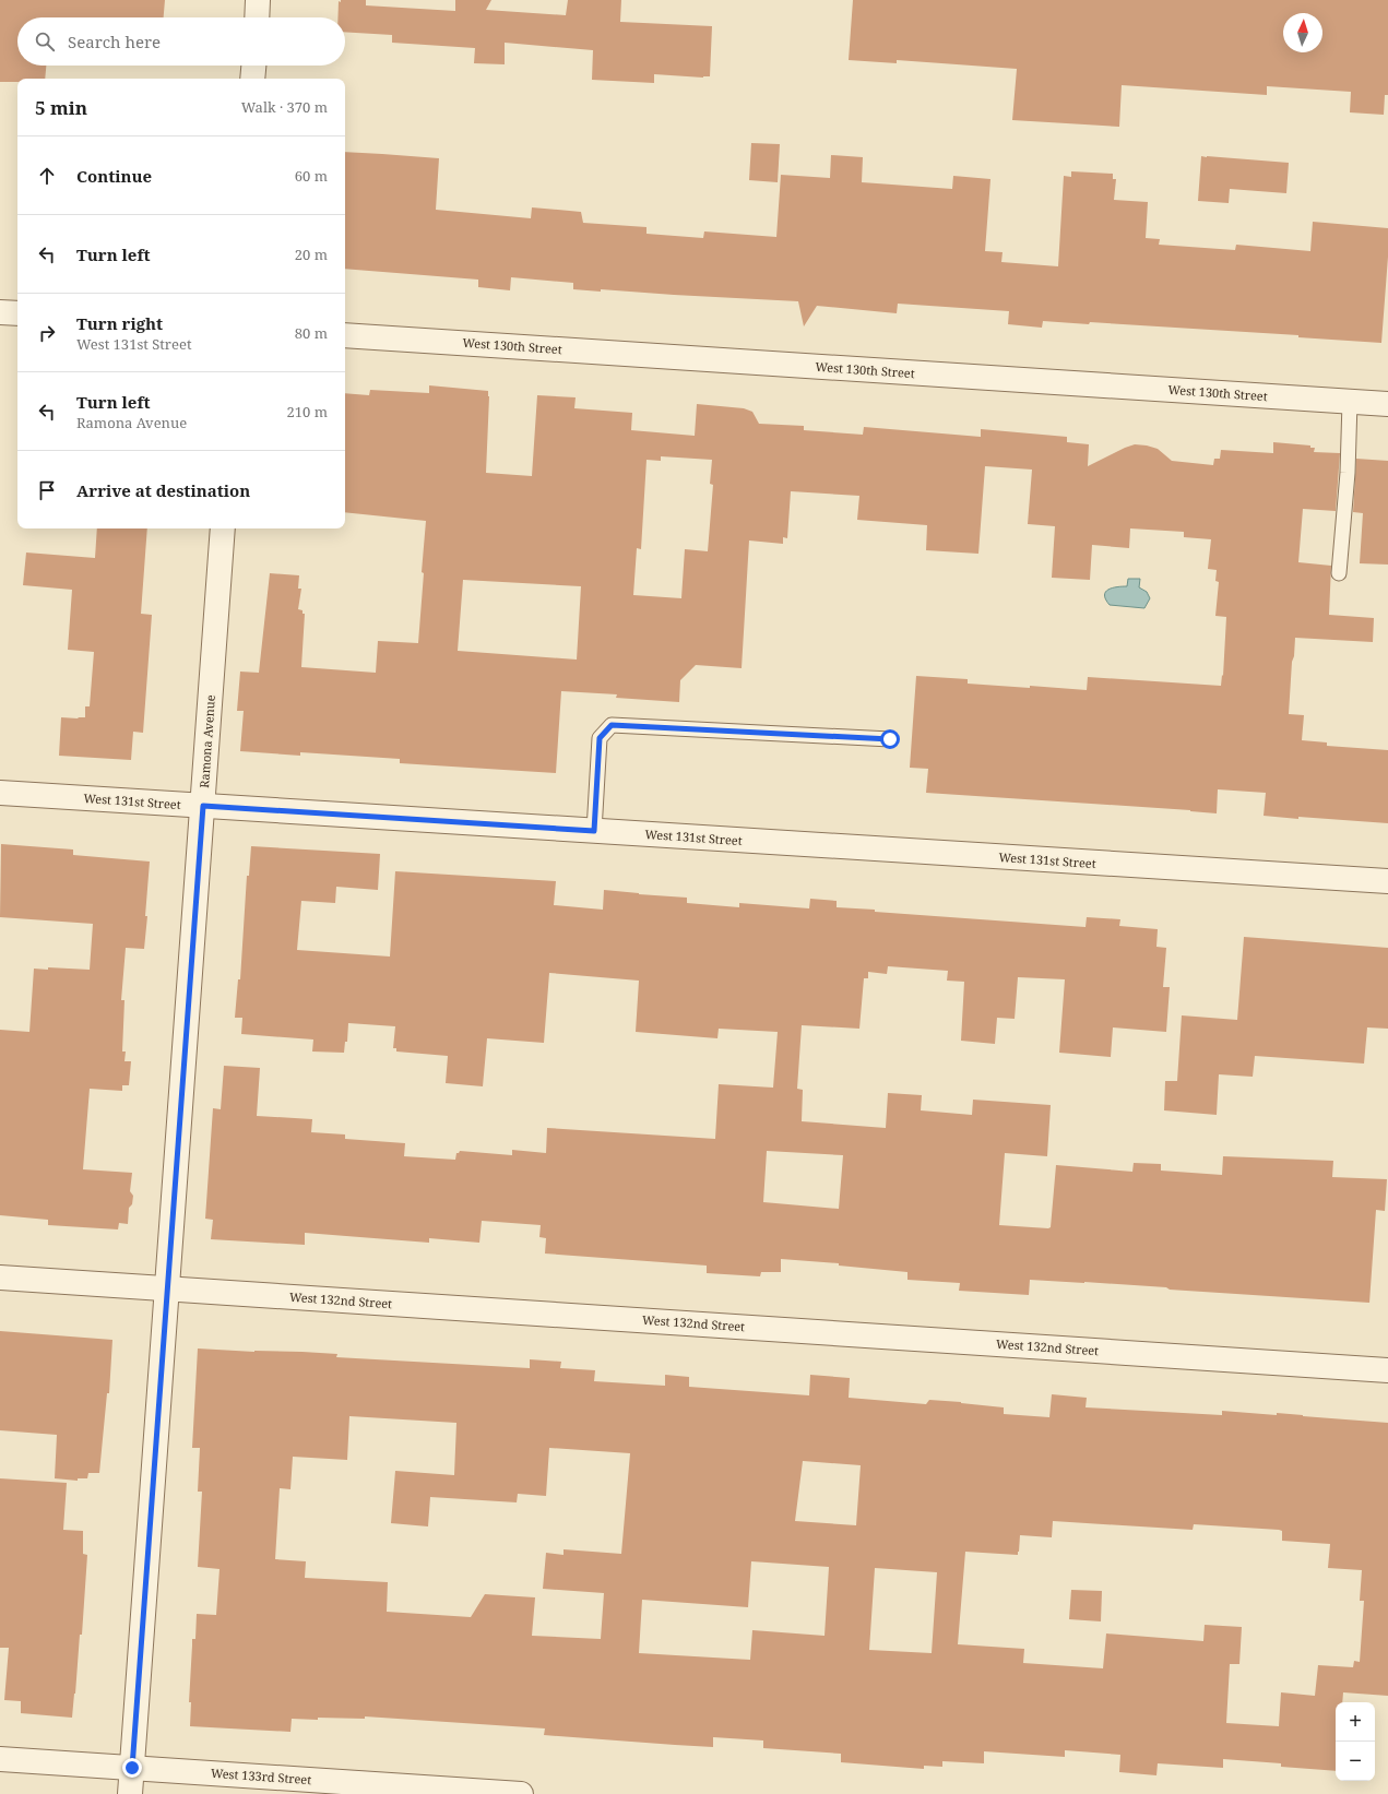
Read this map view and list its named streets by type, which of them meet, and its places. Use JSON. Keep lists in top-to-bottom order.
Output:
{
  "streets": {
    "street": [
      "West 130th Street",
      "Ramona Avenue",
      "West 131st Street",
      "West 132nd Street",
      "West 133rd Street"
    ]
  },
  "crossings": [
    ["Ramona Avenue", "West 131st Street"],
    ["Ramona Avenue", "West 132nd Street"],
    ["Ramona Avenue", "West 133rd Street"]
  ],
  "north": "top",
  "page": {
    "search": "Search here",
    "heading": ["5 min", "Walk · 370 m"],
    "list": [
      ["Continue", "60 m"],
      ["Turn left", "20 m"],
      ["Turn right", "West 131st Street", "80 m"],
      ["Turn left", "Ramona Avenue", "210 m"],
      "Arrive at destination"
    ],
    "map_buttons": ["+", "−"]
  }
}
